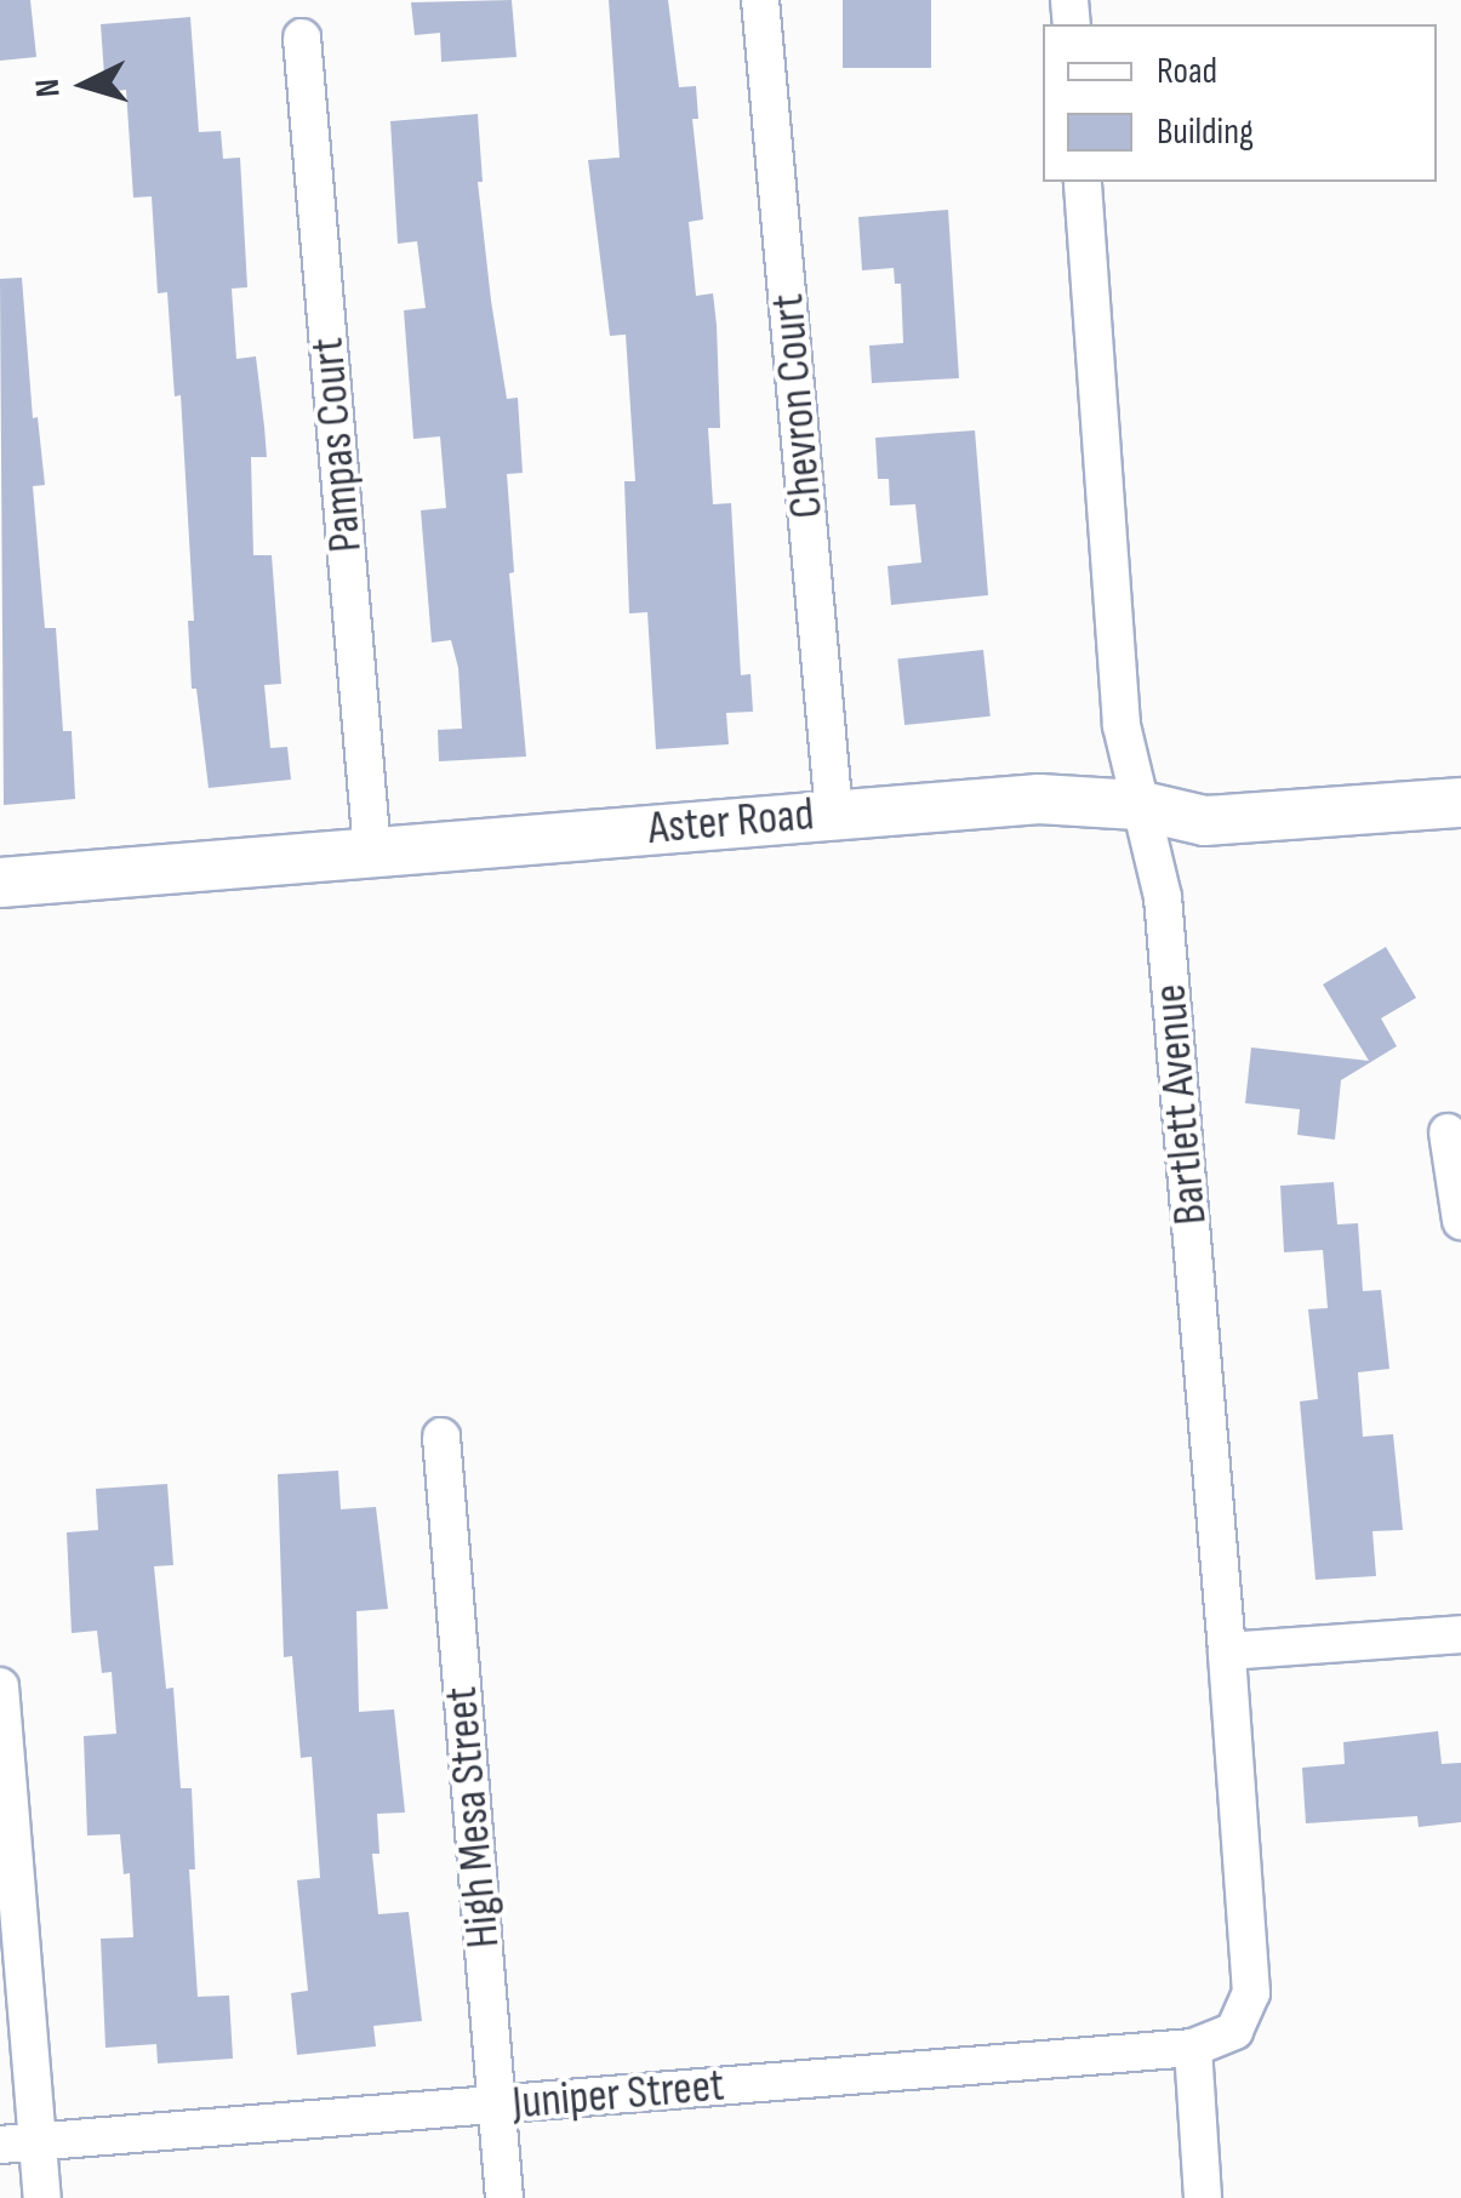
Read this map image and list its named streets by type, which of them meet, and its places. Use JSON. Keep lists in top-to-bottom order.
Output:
{
  "streets": {
    "main road": ["Aster Road"],
    "street": [
      "Chevron Court",
      "Pampas Court",
      "Bartlett Avenue",
      "High Mesa Street",
      "Juniper Street"
    ]
  },
  "crossings": [
    ["Chevron Court", "Aster Road"],
    ["Pampas Court", "Aster Road"],
    ["Aster Road", "Bartlett Avenue"],
    ["Bartlett Avenue", "Juniper Street"],
    ["High Mesa Street", "Juniper Street"]
  ],
  "legend": ["Road", "Building"],
  "north": "left"
}
